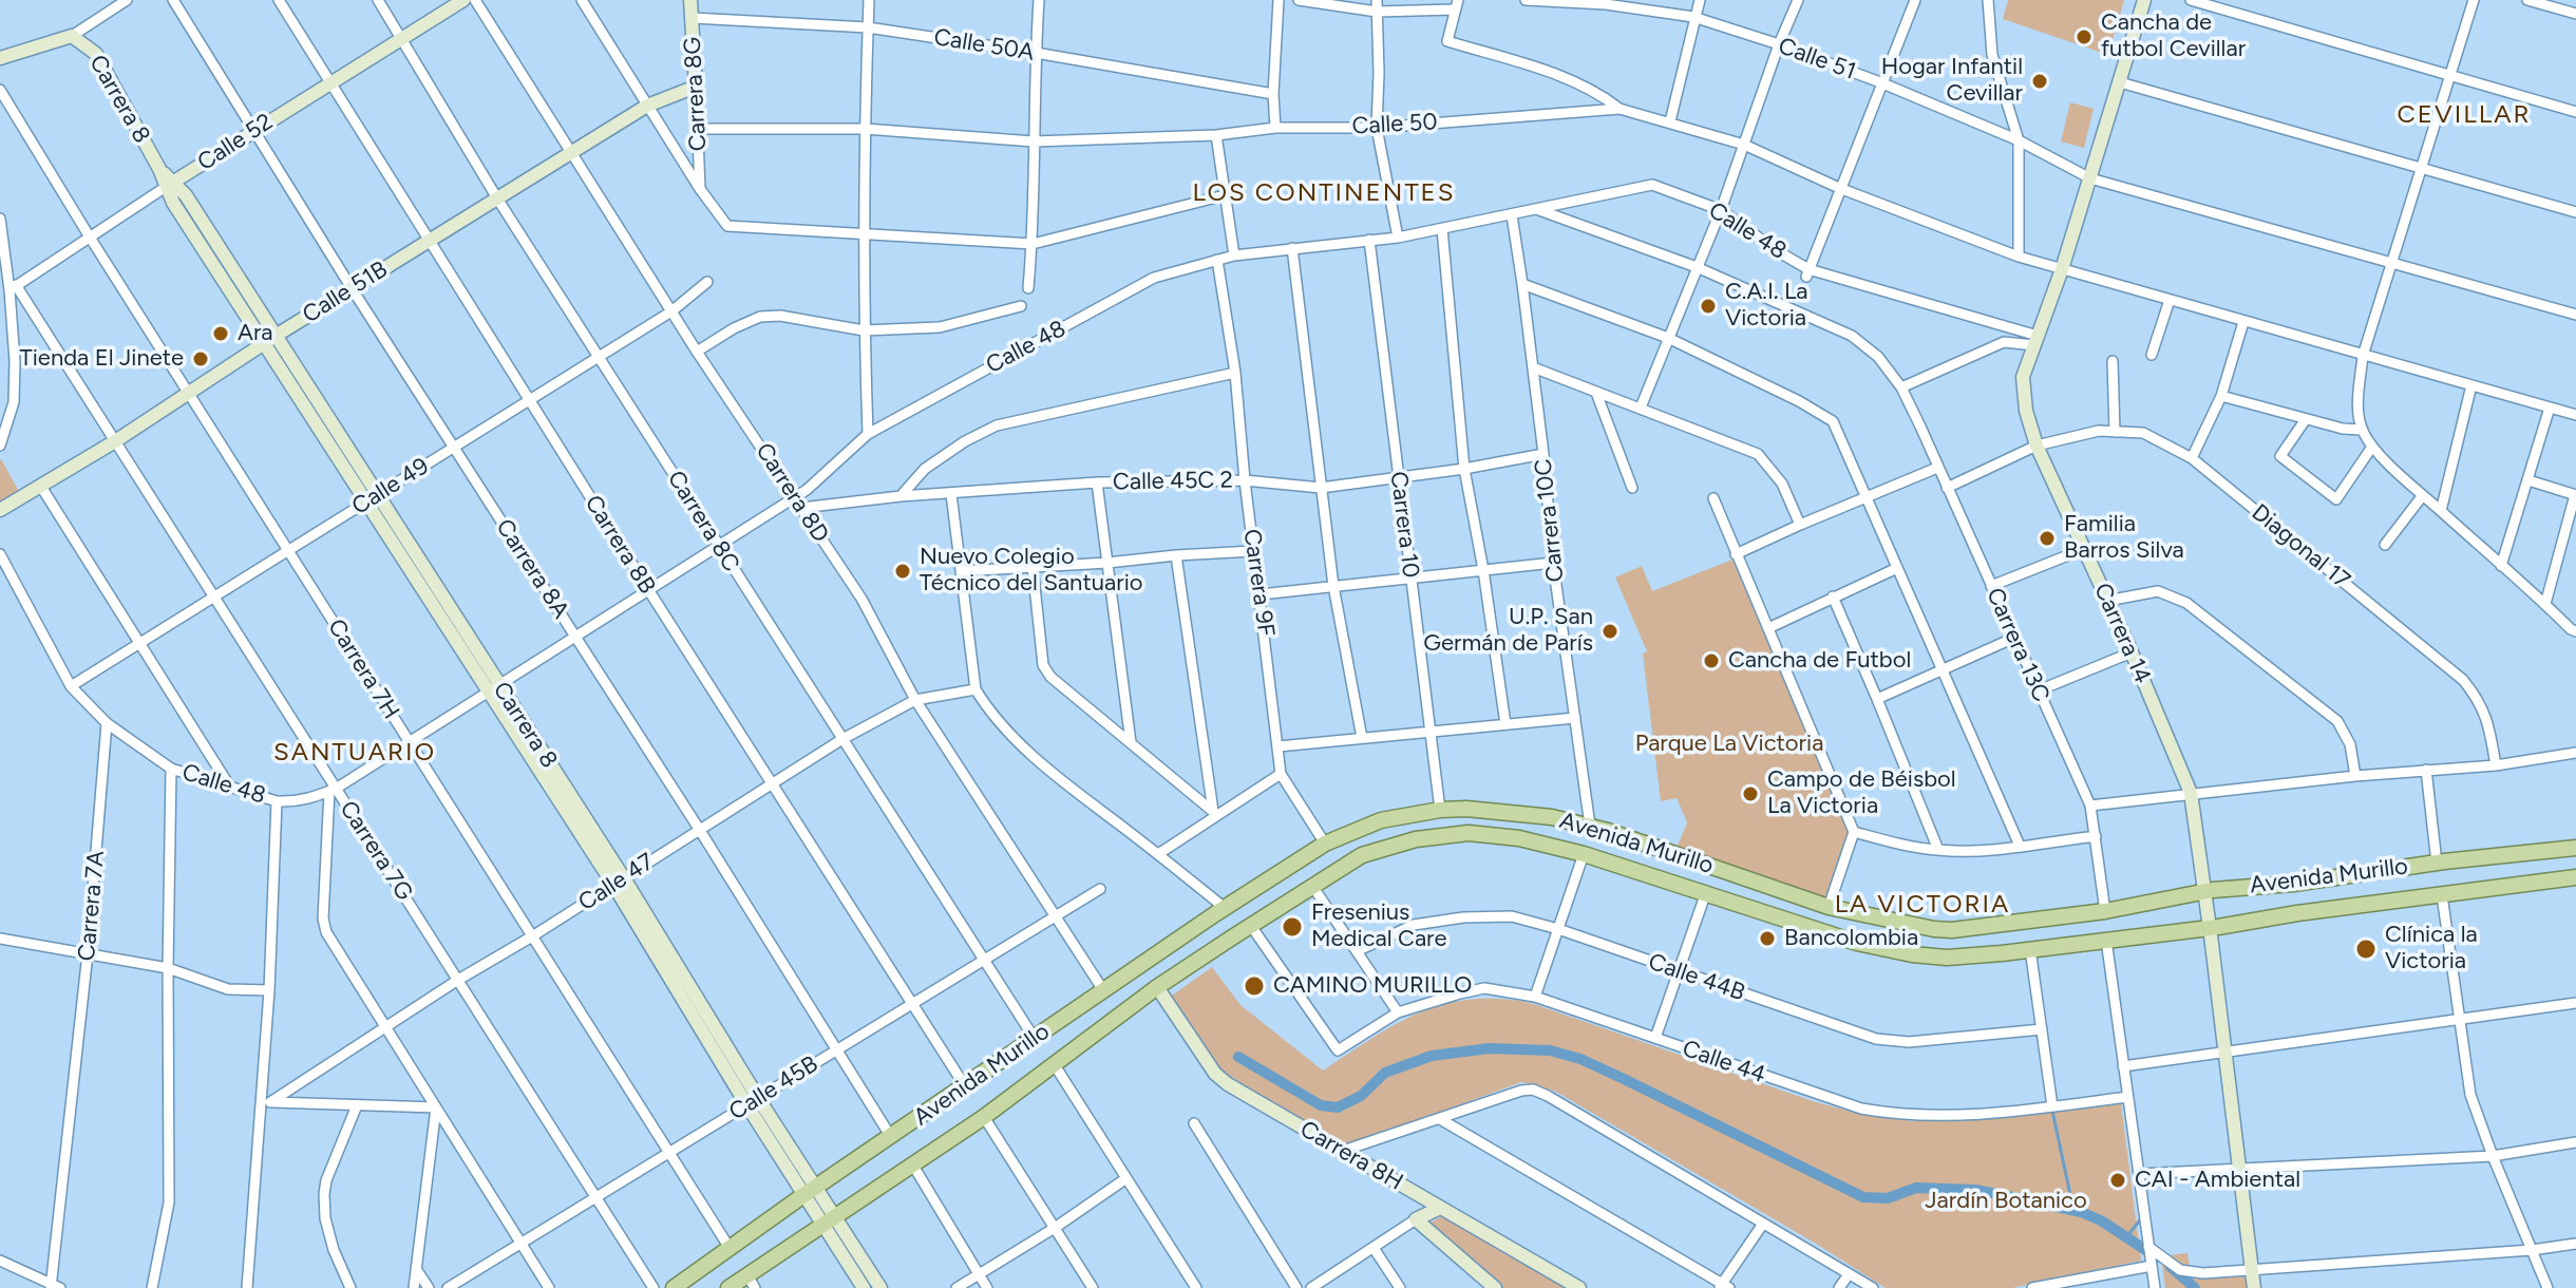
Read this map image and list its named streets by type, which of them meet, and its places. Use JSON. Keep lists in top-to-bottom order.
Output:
{
  "streets": {
    "main road": ["Avenida Murillo"],
    "street": [
      "Calle 50A",
      "Calle 51",
      "Carrera 8G",
      "Carrera 8",
      "Calle 50",
      "Calle 52",
      "Calle 48",
      "Calle 51B",
      "Calle 45C 2",
      "Calle 49",
      "Carrera 8D",
      "Carrera 10C",
      "Carrera 8C",
      "Carrera 10",
      "Carrera 8B",
      "Diagonal 17",
      "Carrera 8A",
      "Carrera 9F",
      "Carrera 14",
      "Carrera 13C",
      "Carrera 7H",
      "Carrera 7G",
      "Calle 47",
      "Carrera 7A",
      "Calle 44B",
      "Calle 44",
      "Calle 45B",
      "Carrera 8H"
    ]
  },
  "crossings": [
    ["Calle 50A", "Carrera 8G"],
    ["Calle 51", "Carrera 14"],
    ["Carrera 8G", "Calle 50"],
    ["Carrera 8G", "Calle 51B"],
    ["Carrera 8", "Calle 52"],
    ["Carrera 8", "Calle 48"],
    ["Carrera 8", "Calle 51B"],
    ["Carrera 8", "Calle 49"],
    ["Carrera 8", "Avenida Murillo"],
    ["Carrera 8", "Calle 47"],
    ["Carrera 8", "Calle 45B"],
    ["Calle 50", "Carrera 14"],
    ["Calle 52", "Carrera 8C"],
    ["Calle 52", "Carrera 8B"],
    ["Calle 52", "Carrera 8A"],
    ["Calle 52", "Carrera 7H"],
    ["Calle 52", "Carrera 7G"],
    ["Calle 48", "Carrera 8D"],
    ["Calle 48", "Carrera 10C"],
    ["Calle 48", "Carrera 8C"],
    ["Calle 48", "Carrera 10"],
    ["Calle 48", "Carrera 8B"],
    ["Calle 48", "Carrera 8A"],
    ["Calle 48", "Carrera 9F"],
    ["Calle 48", "Carrera 14"],
    ["Calle 48", "Carrera 13C"],
    ["Calle 48", "Carrera 7H"],
    ["Calle 48", "Carrera 7G"],
    ["Calle 48", "Carrera 7A"],
    ["Calle 51B", "Carrera 8D"],
    ["Calle 51B", "Carrera 8C"],
    ["Calle 51B", "Carrera 8B"],
    ["Calle 51B", "Carrera 8A"],
    ["Calle 51B", "Carrera 7H"],
    ["Calle 51B", "Carrera 7G"],
    ["Calle 45C 2", "Carrera 8D"],
    ["Calle 45C 2", "Carrera 10C"],
    ["Calle 45C 2", "Carrera 10"],
    ["Calle 45C 2", "Carrera 9F"],
    ["Calle 49", "Carrera 8D"],
    ["Calle 49", "Carrera 8C"],
    ["Calle 49", "Carrera 8B"],
    ["Calle 49", "Carrera 8A"],
    ["Calle 49", "Carrera 7H"],
    ["Calle 49", "Carrera 7G"],
    ["Carrera 8D", "Avenida Murillo"],
    ["Carrera 8D", "Calle 47"],
    ["Carrera 8D", "Calle 45B"],
    ["Carrera 10C", "Avenida Murillo"],
    ["Carrera 8C", "Avenida Murillo"],
    ["Carrera 8C", "Calle 47"],
    ["Carrera 8C", "Calle 45B"],
    ["Carrera 10", "Avenida Murillo"],
    ["Carrera 8B", "Avenida Murillo"],
    ["Carrera 8B", "Calle 47"],
    ["Carrera 8B", "Calle 45B"],
    ["Diagonal 17", "Carrera 14"],
    ["Diagonal 17", "Carrera 13C"],
    ["Carrera 8A", "Avenida Murillo"],
    ["Carrera 8A", "Calle 47"],
    ["Carrera 8A", "Calle 45B"],
    ["Carrera 9F", "Avenida Murillo"],
    ["Carrera 14", "Avenida Murillo"],
    ["Carrera 13C", "Avenida Murillo"],
    ["Carrera 7H", "Avenida Murillo"],
    ["Carrera 7H", "Calle 47"],
    ["Carrera 7H", "Calle 45B"],
    ["Avenida Murillo", "Calle 44"],
    ["Avenida Murillo", "Carrera 8H"],
    ["Carrera 7G", "Calle 47"],
    ["Carrera 7G", "Calle 45B"]
  ],
  "districts": [
    "CEVILLAR",
    "LOS CONTINENTES",
    "SANTUARIO",
    "LA VICTORIA"
  ],
  "parks": ["Parque La Victoria", "Jardín Botanico"],
  "places": [
    "Cancha de futbol Cevillar",
    "Hogar Infantil Cevillar",
    "C.A.I. La Victoria",
    "Ara",
    "Tienda El Jinete",
    "Familia Barros Silva",
    "Nuevo Colegio Técnico del Santuario",
    "U.P. San Germán de París",
    "Cancha de Futbol",
    "Campo de Béisbol La Victoria",
    "Fresenius Medical Care",
    "Bancolombia",
    "Clínica la Victoria",
    "CAMINO MURILLO",
    "CAI - Ambiental"
  ]
}
